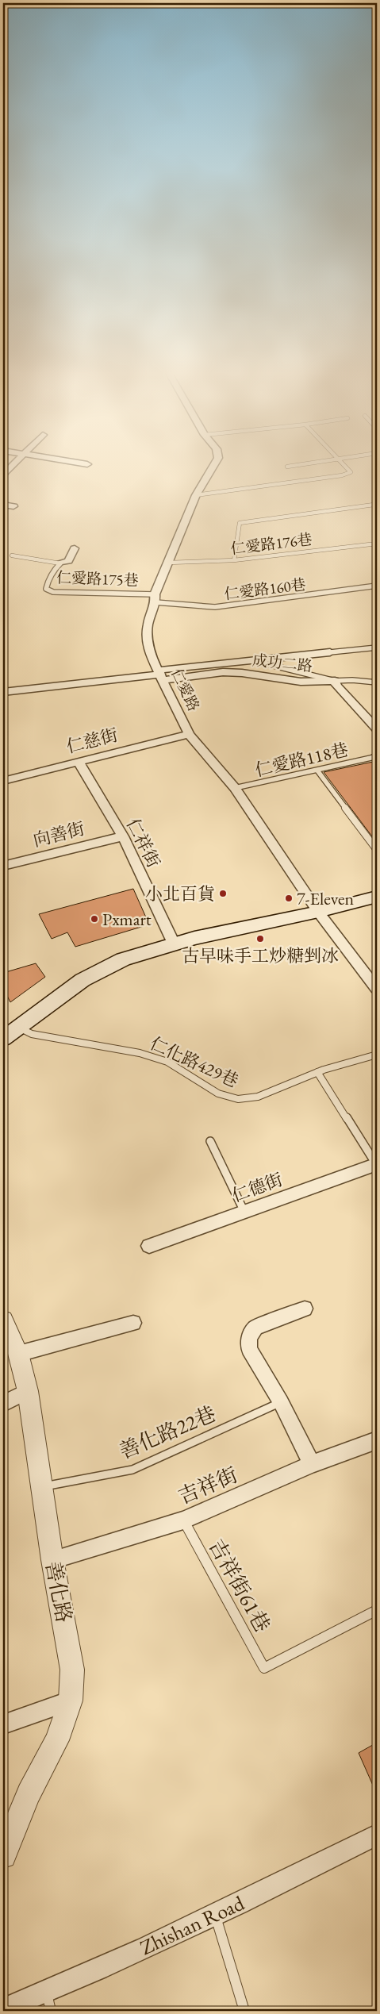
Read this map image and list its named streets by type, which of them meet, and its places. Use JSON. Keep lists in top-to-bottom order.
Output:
{
  "streets": {
    "street": [
      "仁愛路175巷",
      "成功二路",
      "仁愛路",
      "仁慈街",
      "向善街",
      "仁祥街",
      "仁德街",
      "吉祥街",
      "善化路",
      "Zhishan Road"
    ],
    "lane": [
      "仁愛路176巷",
      "仁愛路160巷",
      "仁愛路118巷",
      "仁化路429巷",
      "善化路22巷",
      "吉祥街61巷"
    ]
  },
  "crossings": [
    ["仁愛路176巷", "仁愛路"],
    ["仁愛路175巷", "仁愛路160巷"],
    ["仁愛路175巷", "仁愛路"],
    ["仁愛路160巷", "仁愛路"],
    ["成功二路", "仁愛路"],
    ["仁愛路", "仁慈街"],
    ["仁愛路", "仁愛路118巷"],
    ["仁慈街", "仁祥街"],
    ["向善街", "仁祥街"],
    ["善化路22巷", "善化路"],
    ["吉祥街", "吉祥街61巷"],
    ["吉祥街", "善化路"]
  ],
  "places": [
    "小北百貨",
    "7-Eleven",
    "Pxmart",
    "古早味手工炒糖剉冰"
  ]
}
